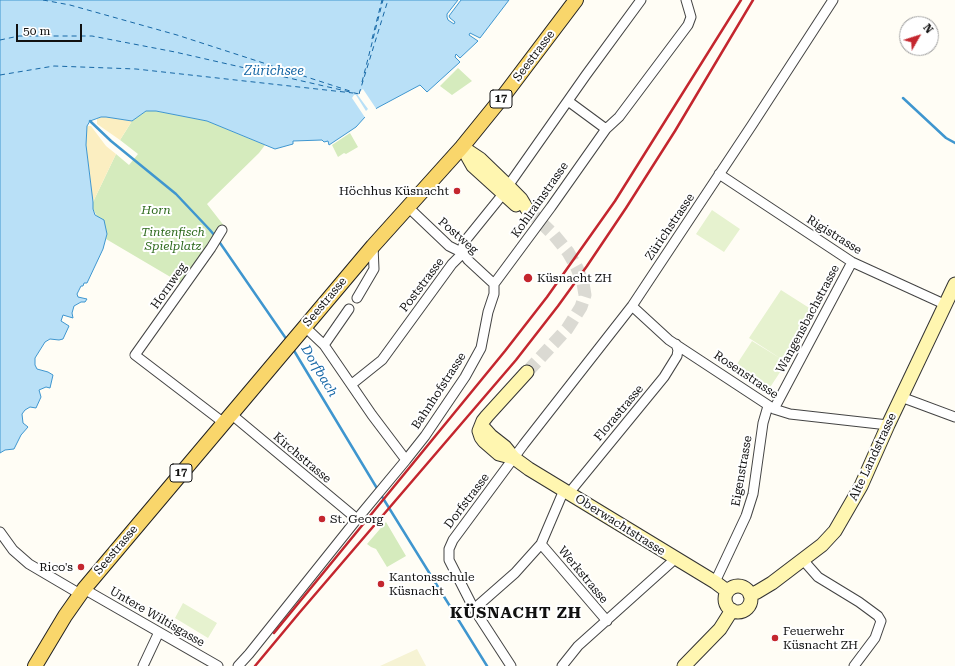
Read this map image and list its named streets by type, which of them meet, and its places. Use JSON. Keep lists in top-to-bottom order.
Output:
{
  "streets": {
    "main road": [
      "Seestrasse",
      "17",
      "Alte Landstrasse",
      "Oberwachtstrasse"
    ],
    "street": [
      "Kohlrainstrasse",
      "Zürichstrasse",
      "Rigistrasse",
      "Postweg",
      "Poststrasse",
      "Hornweg",
      "Wangensbachstrasse",
      "Rosenstrasse",
      "Bahnhofstrasse",
      "Florastrasse",
      "Kirchstrasse",
      "Eigenstrasse",
      "Dorfstrasse",
      "Werkstrasse",
      "Untere Wiltisgasse"
    ]
  },
  "crossings": [
    ["Seestrasse", "Postweg"],
    ["Seestrasse", "Kirchstrasse"],
    ["Seestrasse", "Untere Wiltisgasse"],
    ["Kohlrainstrasse", "Postweg"],
    ["Kohlrainstrasse", "Bahnhofstrasse"],
    ["Zürichstrasse", "Rigistrasse"],
    ["Zürichstrasse", "Rosenstrasse"],
    ["Zürichstrasse", "Dorfstrasse"],
    ["Zürichstrasse", "Oberwachtstrasse"],
    ["Rigistrasse", "Wangensbachstrasse"],
    ["Rigistrasse", "Alte Landstrasse"],
    ["Postweg", "Poststrasse"],
    ["Postweg", "Bahnhofstrasse"],
    ["Hornweg", "Kirchstrasse"],
    ["Wangensbachstrasse", "Rosenstrasse"],
    ["Wangensbachstrasse", "Eigenstrasse"],
    ["Rosenstrasse", "Florastrasse"],
    ["Rosenstrasse", "Alte Landstrasse"],
    ["Rosenstrasse", "Eigenstrasse"],
    ["Bahnhofstrasse", "Kirchstrasse"],
    ["Florastrasse", "Dorfstrasse"],
    ["Florastrasse", "Oberwachtstrasse"],
    ["Florastrasse", "Werkstrasse"],
    ["Alte Landstrasse", "Oberwachtstrasse"],
    ["Eigenstrasse", "Oberwachtstrasse"],
    ["Dorfstrasse", "Oberwachtstrasse"]
  ],
  "districts": ["KÜSNACHT ZH"],
  "water": ["Zürichsee", "Dorfbach"],
  "parks": ["Horn", "Tintenfisch Spielplatz"],
  "places": [
    "Höchhus Küsnacht",
    "Küsnacht ZH",
    "St. Georg",
    "Rico's",
    "Kantonsschule Küsnacht",
    "Feuerwehr Küsnacht ZH"
  ],
  "scale_bar": "50 m",
  "north": "top right"
}
